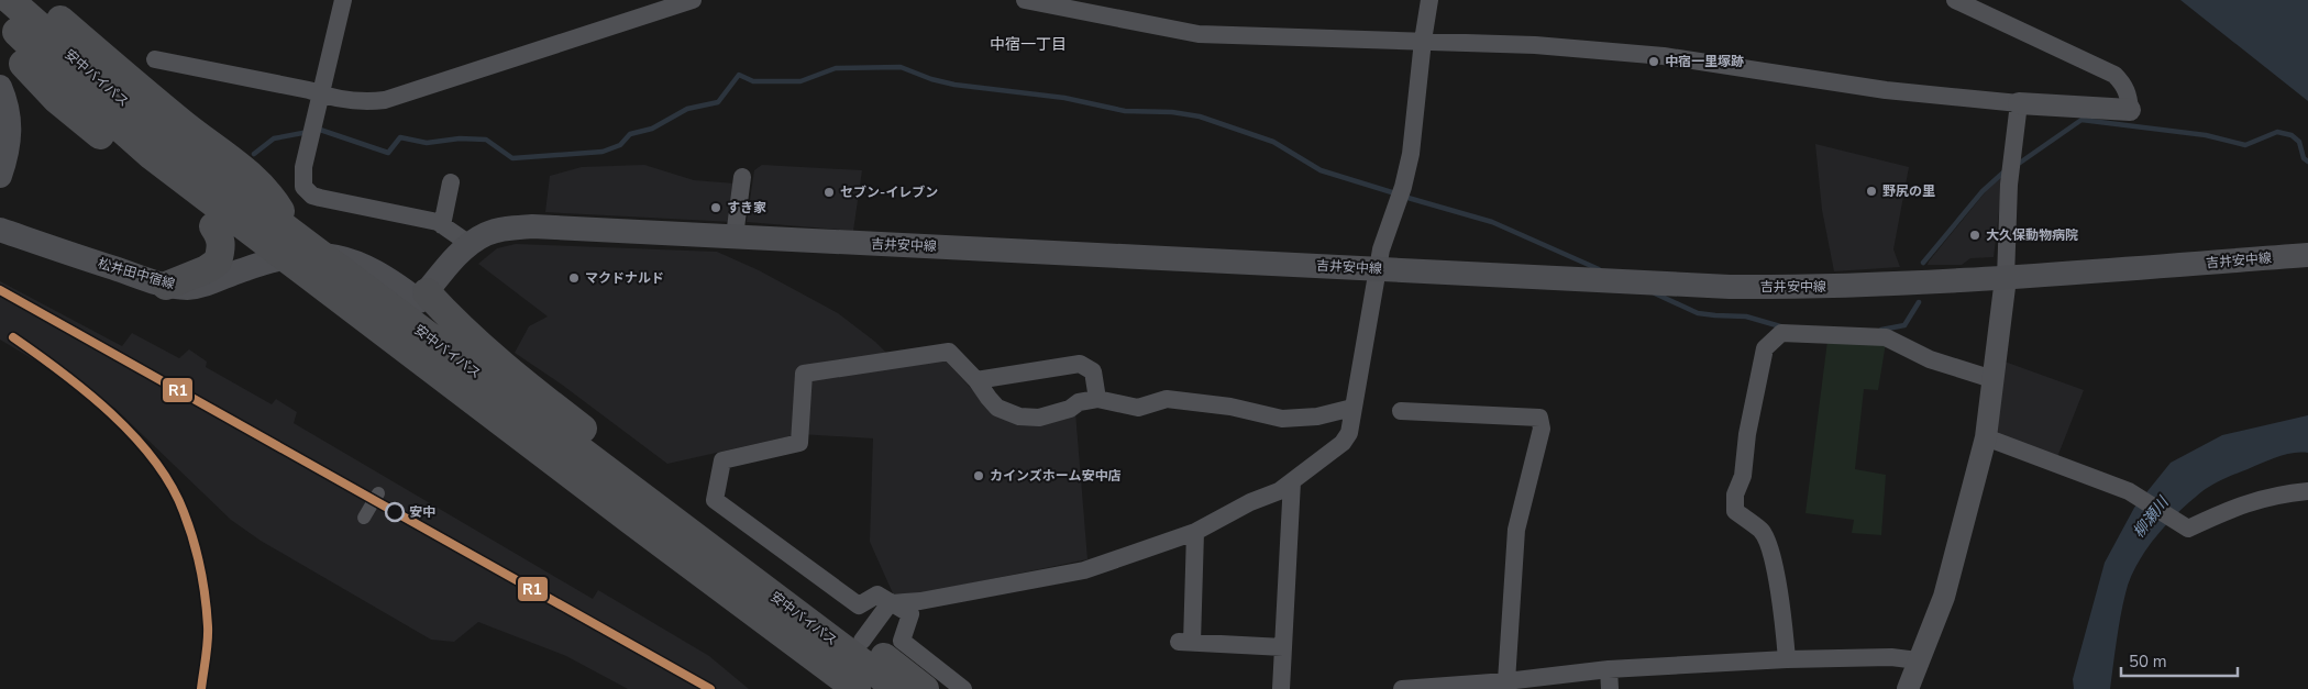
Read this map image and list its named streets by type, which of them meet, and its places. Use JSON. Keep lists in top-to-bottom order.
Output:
{
  "streets": {
    "highway": ["安中バイパス"],
    "main road": ["吉井安中線", "松井田中宿線"]
  },
  "crossings": [
    ["吉井安中線", "松井田中宿線"]
  ],
  "districts": ["中宿一丁目"],
  "water": ["柳瀬川"],
  "places": [
    "中宿一里塚跡",
    "野尻の里",
    "セブン-イレブン",
    "すき家",
    "大久保動物病院",
    "マクドナルド",
    "カインズホーム安中店",
    "安中"
  ],
  "lines": ["transit line R1"],
  "scale_bar": "50 m"
}
